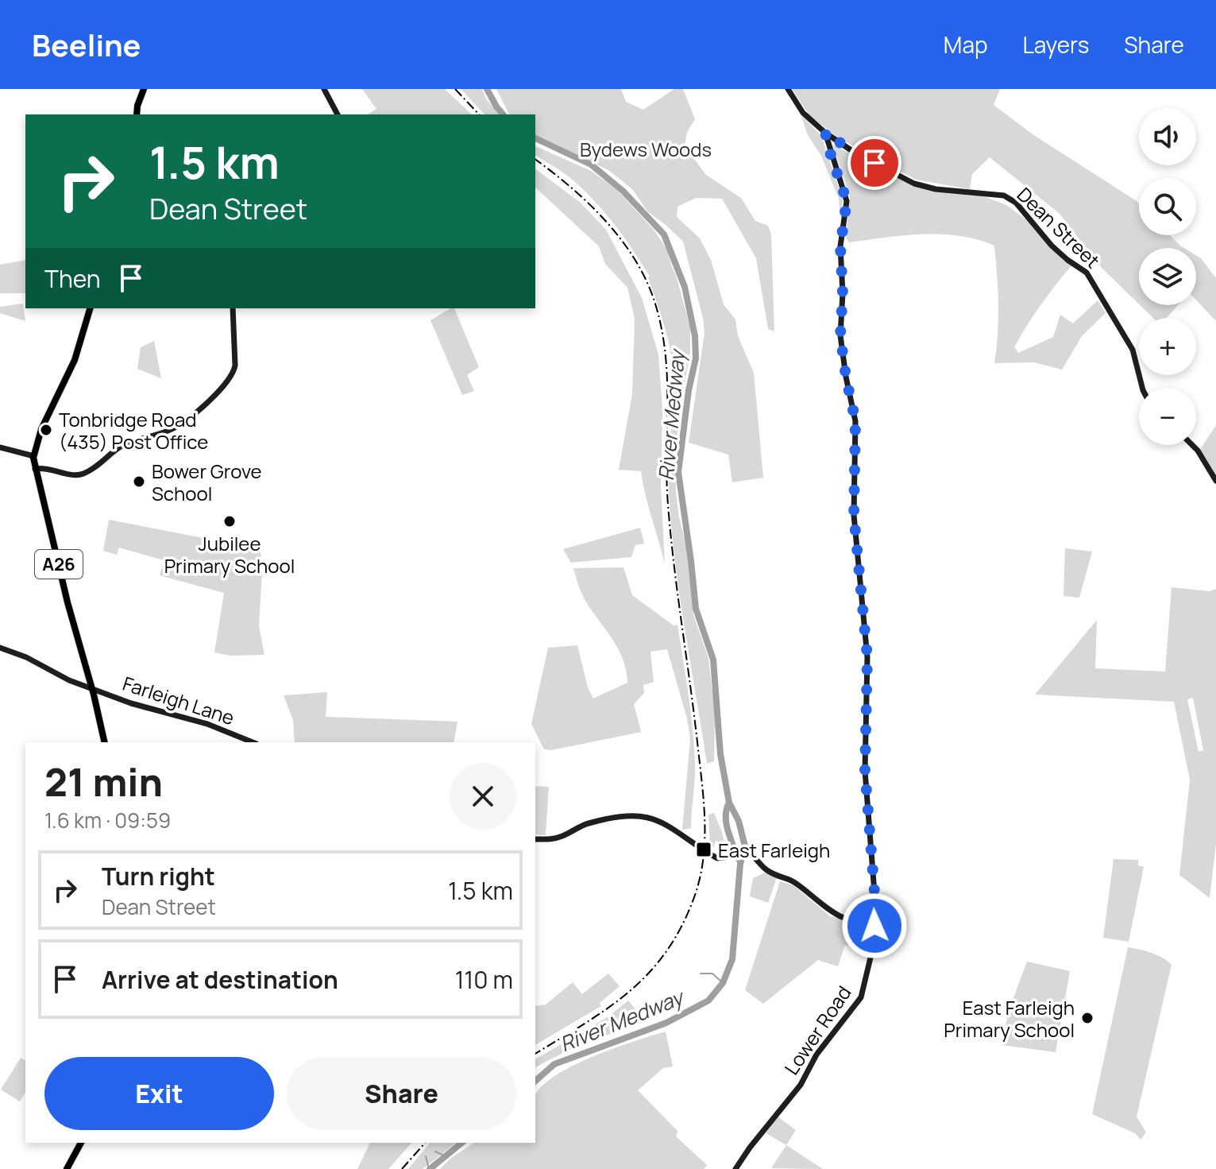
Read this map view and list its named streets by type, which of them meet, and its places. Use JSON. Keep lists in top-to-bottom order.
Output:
{
  "streets": {
    "main road": ["A26"],
    "street": ["Dean Street", "Farleigh Lane", "Lower Road"]
  },
  "crossings": [
    ["Dean Street", "Lower Road"],
    ["A26", "Farleigh Lane"]
  ],
  "water": ["River Medway"],
  "parks": ["Bydews Woods"],
  "places": {
    "other": [
      "Tonbridge Road (435) Post Office",
      "Bower Grove School",
      "Jubilee Primary School",
      "East Farleigh Primary School"
    ],
    "transit": ["East Farleigh"]
  },
  "page": {
    "header": "Beeline",
    "nav": ["Map", "Layers", "Share"],
    "map_buttons": ["+", "−"],
    "turn": ["1.5 km", "Dean Street"],
    "then": "Then",
    "heading": ["21 min", "1.6 km · 09:59"],
    "list": [
      {
        "name": "Turn right",
        "note": "Dean Street",
        "value": "1.5 km"
      },
      {
        "name": "Arrive at destination",
        "value": "110 m"
      }
    ],
    "buttons": ["Exit", "Share"]
  }
}
